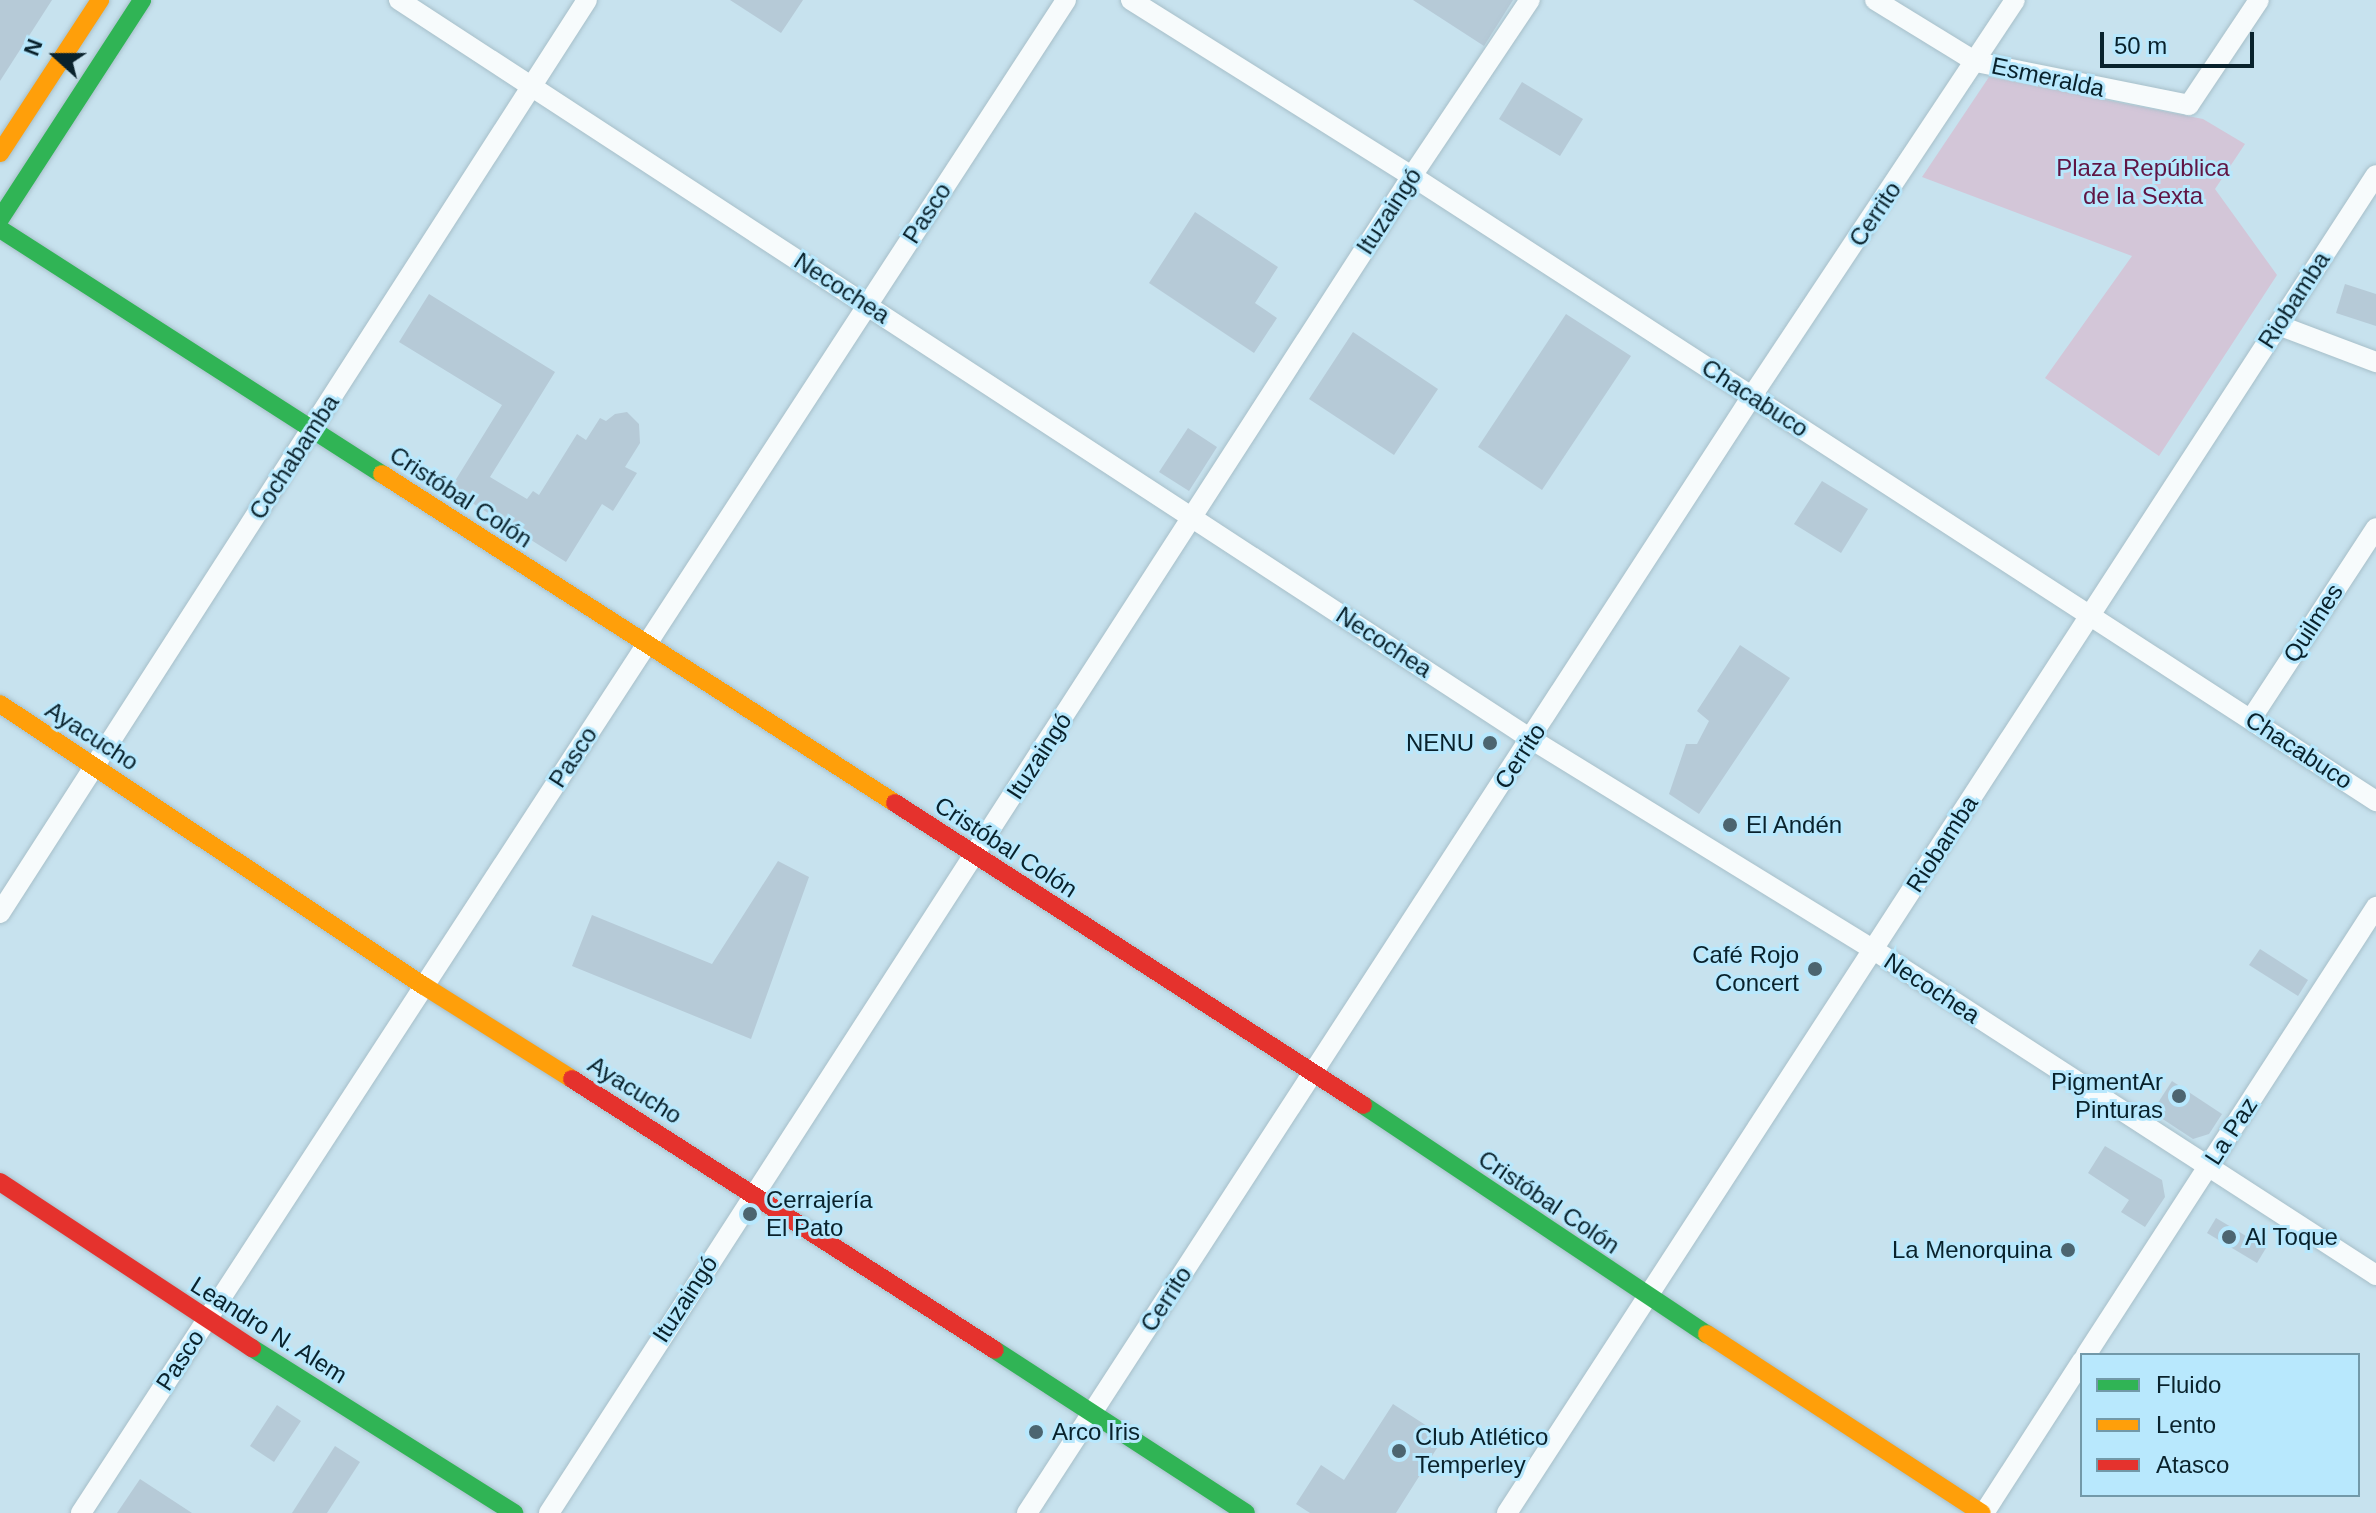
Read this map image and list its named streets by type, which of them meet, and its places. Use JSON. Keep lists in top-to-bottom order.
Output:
{
  "streets": {
    "main road": ["Cristóbal Colón", "Ayacucho", "Leandro N. Alem"],
    "street": [
      "Esmeralda",
      "Ituzaingó",
      "Pasco",
      "Cerrito",
      "Necochea",
      "Riobamba",
      "Chacabuco",
      "Cochabamba",
      "Quilmes",
      "La Paz"
    ]
  },
  "crossings": [
    ["Esmeralda", "Cerrito"],
    ["Ituzaingó", "Necochea"],
    ["Ituzaingó", "Chacabuco"],
    ["Ituzaingó", "Cristóbal Colón"],
    ["Ituzaingó", "Ayacucho"],
    ["Pasco", "Necochea"],
    ["Pasco", "Cristóbal Colón"],
    ["Pasco", "Ayacucho"],
    ["Pasco", "Leandro N. Alem"],
    ["Cerrito", "Necochea"],
    ["Cerrito", "Chacabuco"],
    ["Cerrito", "Cristóbal Colón"],
    ["Cerrito", "Ayacucho"],
    ["Necochea", "Riobamba"],
    ["Necochea", "Cochabamba"],
    ["Necochea", "La Paz"],
    ["Riobamba", "Chacabuco"],
    ["Riobamba", "Cristóbal Colón"],
    ["Chacabuco", "Quilmes"],
    ["Cochabamba", "Cristóbal Colón"],
    ["Cochabamba", "Ayacucho"]
  ],
  "parks": ["Plaza República de la Sexta"],
  "places": [
    "NENU",
    "El Andén",
    "Café Rojo Concert",
    "PigmentAr Pinturas",
    "Cerrajería El Pato",
    "Al Toque",
    "La Menorquina",
    "Arco Iris",
    "Club Atlético Temperley"
  ],
  "legend": ["Fluido", "Lento", "Atasco"],
  "scale_bar": "50 m",
  "north": "left"
}
